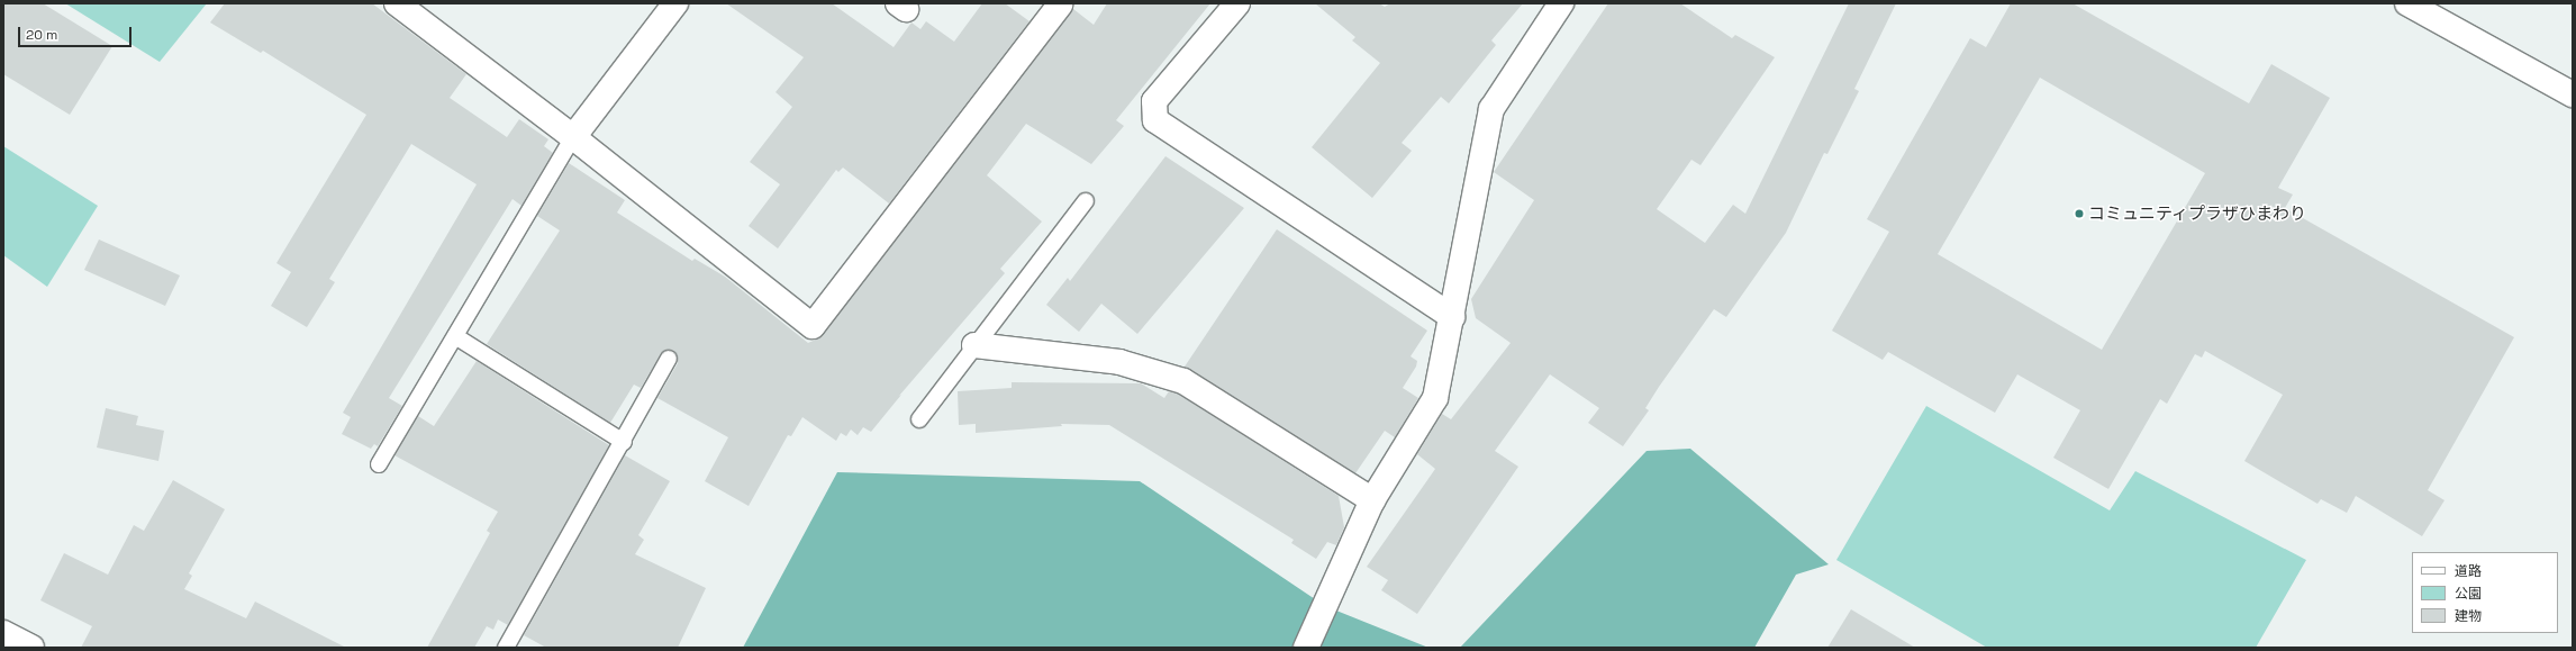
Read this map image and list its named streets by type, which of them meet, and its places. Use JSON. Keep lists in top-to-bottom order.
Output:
{
  "places": ["コミュニティプラザひまわり"],
  "legend": ["道路", "公園", "建物"],
  "scale_bar": "20 m"
}
